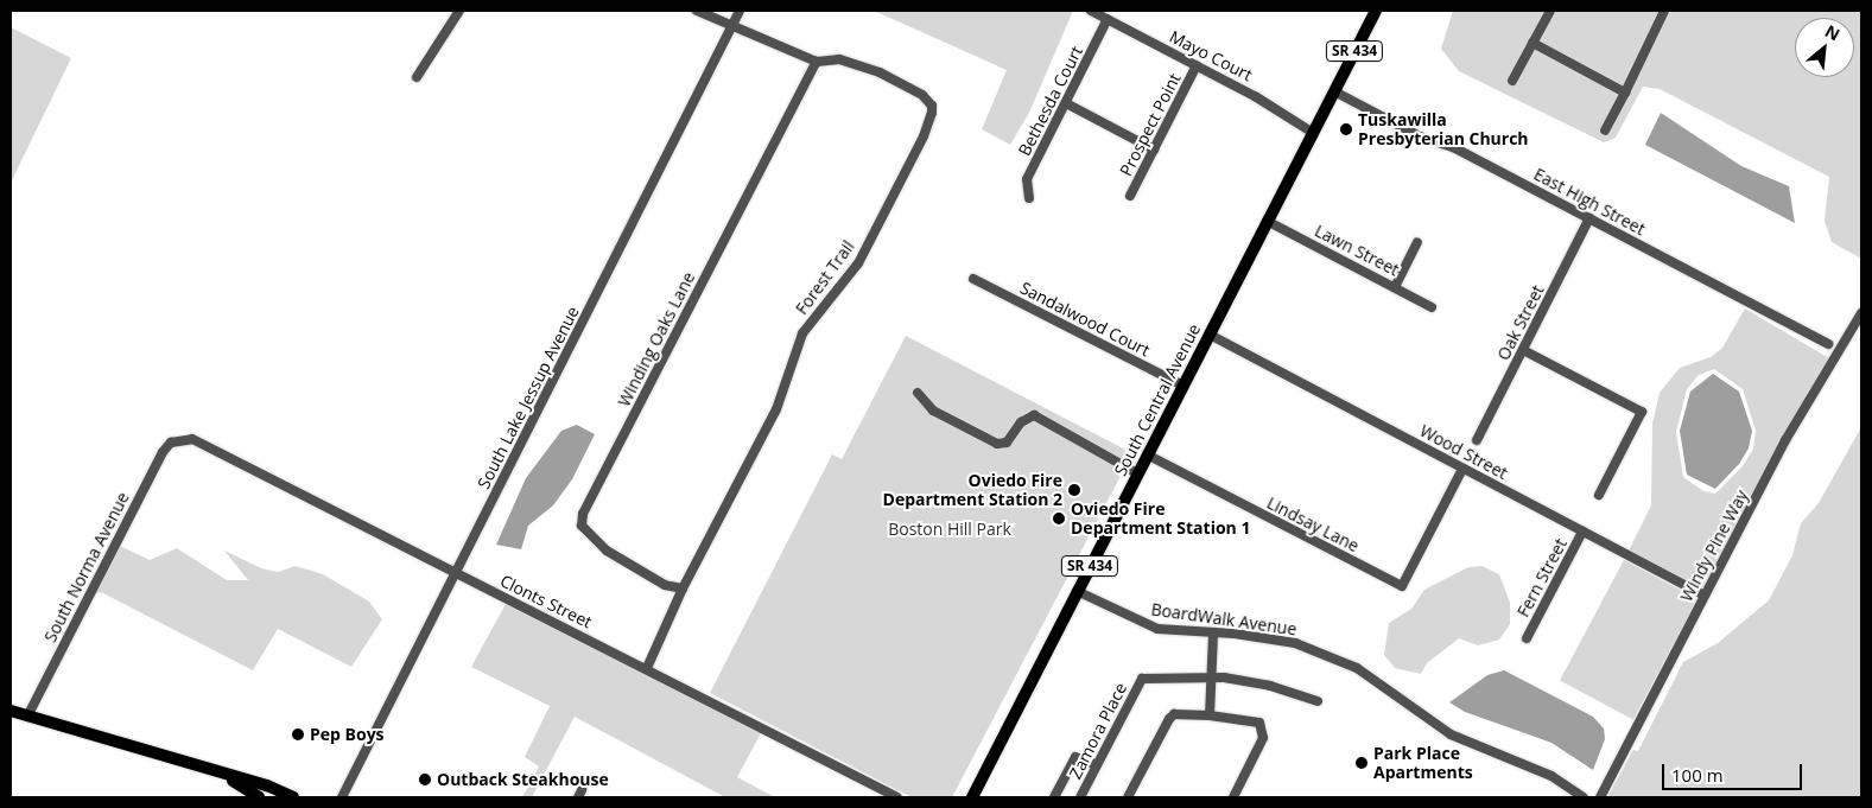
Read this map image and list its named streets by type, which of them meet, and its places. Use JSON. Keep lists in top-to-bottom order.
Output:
{
  "streets": {
    "main road": ["SR 434", "South Central Avenue"],
    "street": [
      "Mayo Court",
      "Bethesda Court",
      "Prospect Point",
      "East High Street",
      "Lawn Street",
      "Forest Trail",
      "Sandalwood Court",
      "Oak Street",
      "Winding Oaks Lane",
      "South Lake Jessup Avenue",
      "Wood Street",
      "Lindsay Lane",
      "Windy Pine Way",
      "South Norma Avenue",
      "Fern Street",
      "Clonts Street",
      "BoardWalk Avenue",
      "Zamora Place"
    ]
  },
  "crossings": [
    ["SR 434", "Mayo Court"],
    ["SR 434", "East High Street"],
    ["SR 434", "South Central Avenue"],
    ["Mayo Court", "Bethesda Court"],
    ["Mayo Court", "Prospect Point"],
    ["Mayo Court", "South Central Avenue"],
    ["East High Street", "Oak Street"],
    ["Lawn Street", "South Central Avenue"],
    ["Forest Trail", "Winding Oaks Lane"],
    ["Forest Trail", "South Lake Jessup Avenue"],
    ["Forest Trail", "Clonts Street"],
    ["Sandalwood Court", "South Central Avenue"],
    ["South Lake Jessup Avenue", "Clonts Street"],
    ["South Central Avenue", "Wood Street"],
    ["South Central Avenue", "Lindsay Lane"],
    ["South Central Avenue", "BoardWalk Avenue"],
    ["Wood Street", "Lindsay Lane"],
    ["Wood Street", "Windy Pine Way"],
    ["Wood Street", "Fern Street"],
    ["South Norma Avenue", "Clonts Street"]
  ],
  "parks": ["Boston Hill Park"],
  "places": [
    "Tuskawilla Presbyterian Church",
    "Oviedo Fire Department Station 2",
    "Oviedo Fire Department Station 1",
    "Pep Boys",
    "Park Place Apartments",
    "Outback Steakhouse"
  ],
  "scale_bar": "100 m",
  "north": "top right"
}
